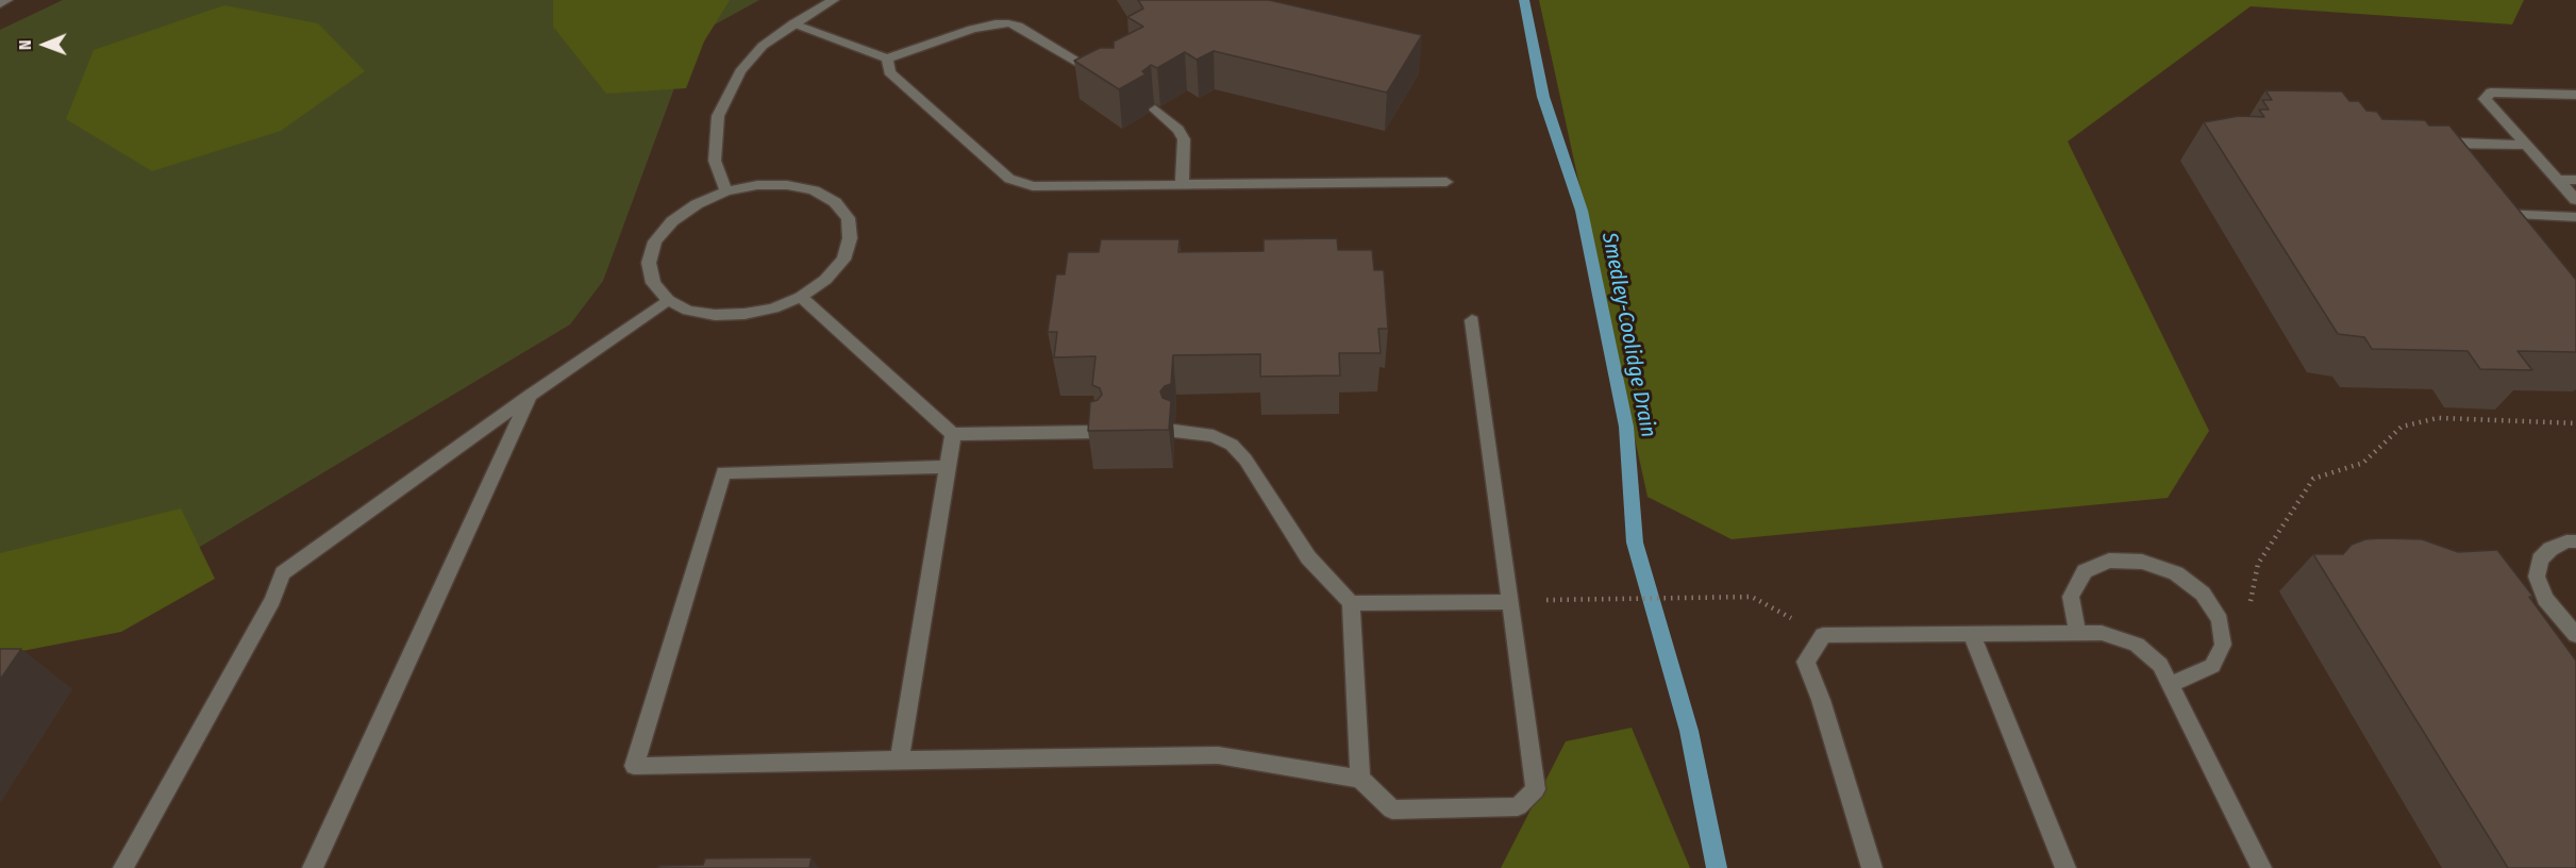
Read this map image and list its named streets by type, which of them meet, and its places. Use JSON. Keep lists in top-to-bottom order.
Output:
{
  "water": ["Smedley-Coolidge Drain"],
  "north": "left"
}
